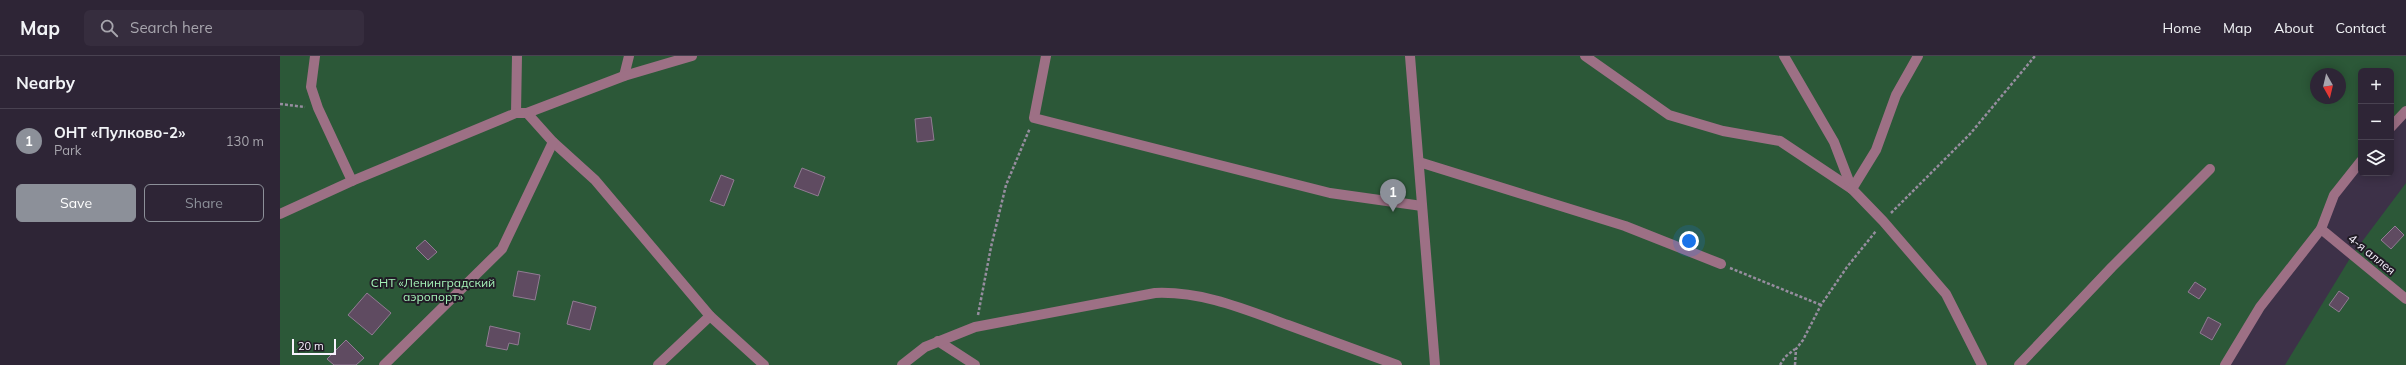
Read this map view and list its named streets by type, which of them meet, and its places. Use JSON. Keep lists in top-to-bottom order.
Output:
{
  "streets": {
    "street": ["4-я аллея"]
  },
  "parks": ["СНТ «Ленинградский аэропорт»"],
  "scale_bar": "20 m",
  "north": "bottom",
  "page": {
    "header": "Map",
    "search": "Search here",
    "nav": [
      "Home",
      "Map",
      "About",
      "Contact"
    ],
    "heading": "Nearby",
    "map_buttons": ["+", "−"],
    "list": [
      {
        "mark": "1",
        "name": "ОНТ «Пулково-2»",
        "note": "Park",
        "value": "130 m"
      }
    ],
    "buttons": ["Save", "Share"],
    "pins": "1",
    "scale": "20 m"
  }
}
